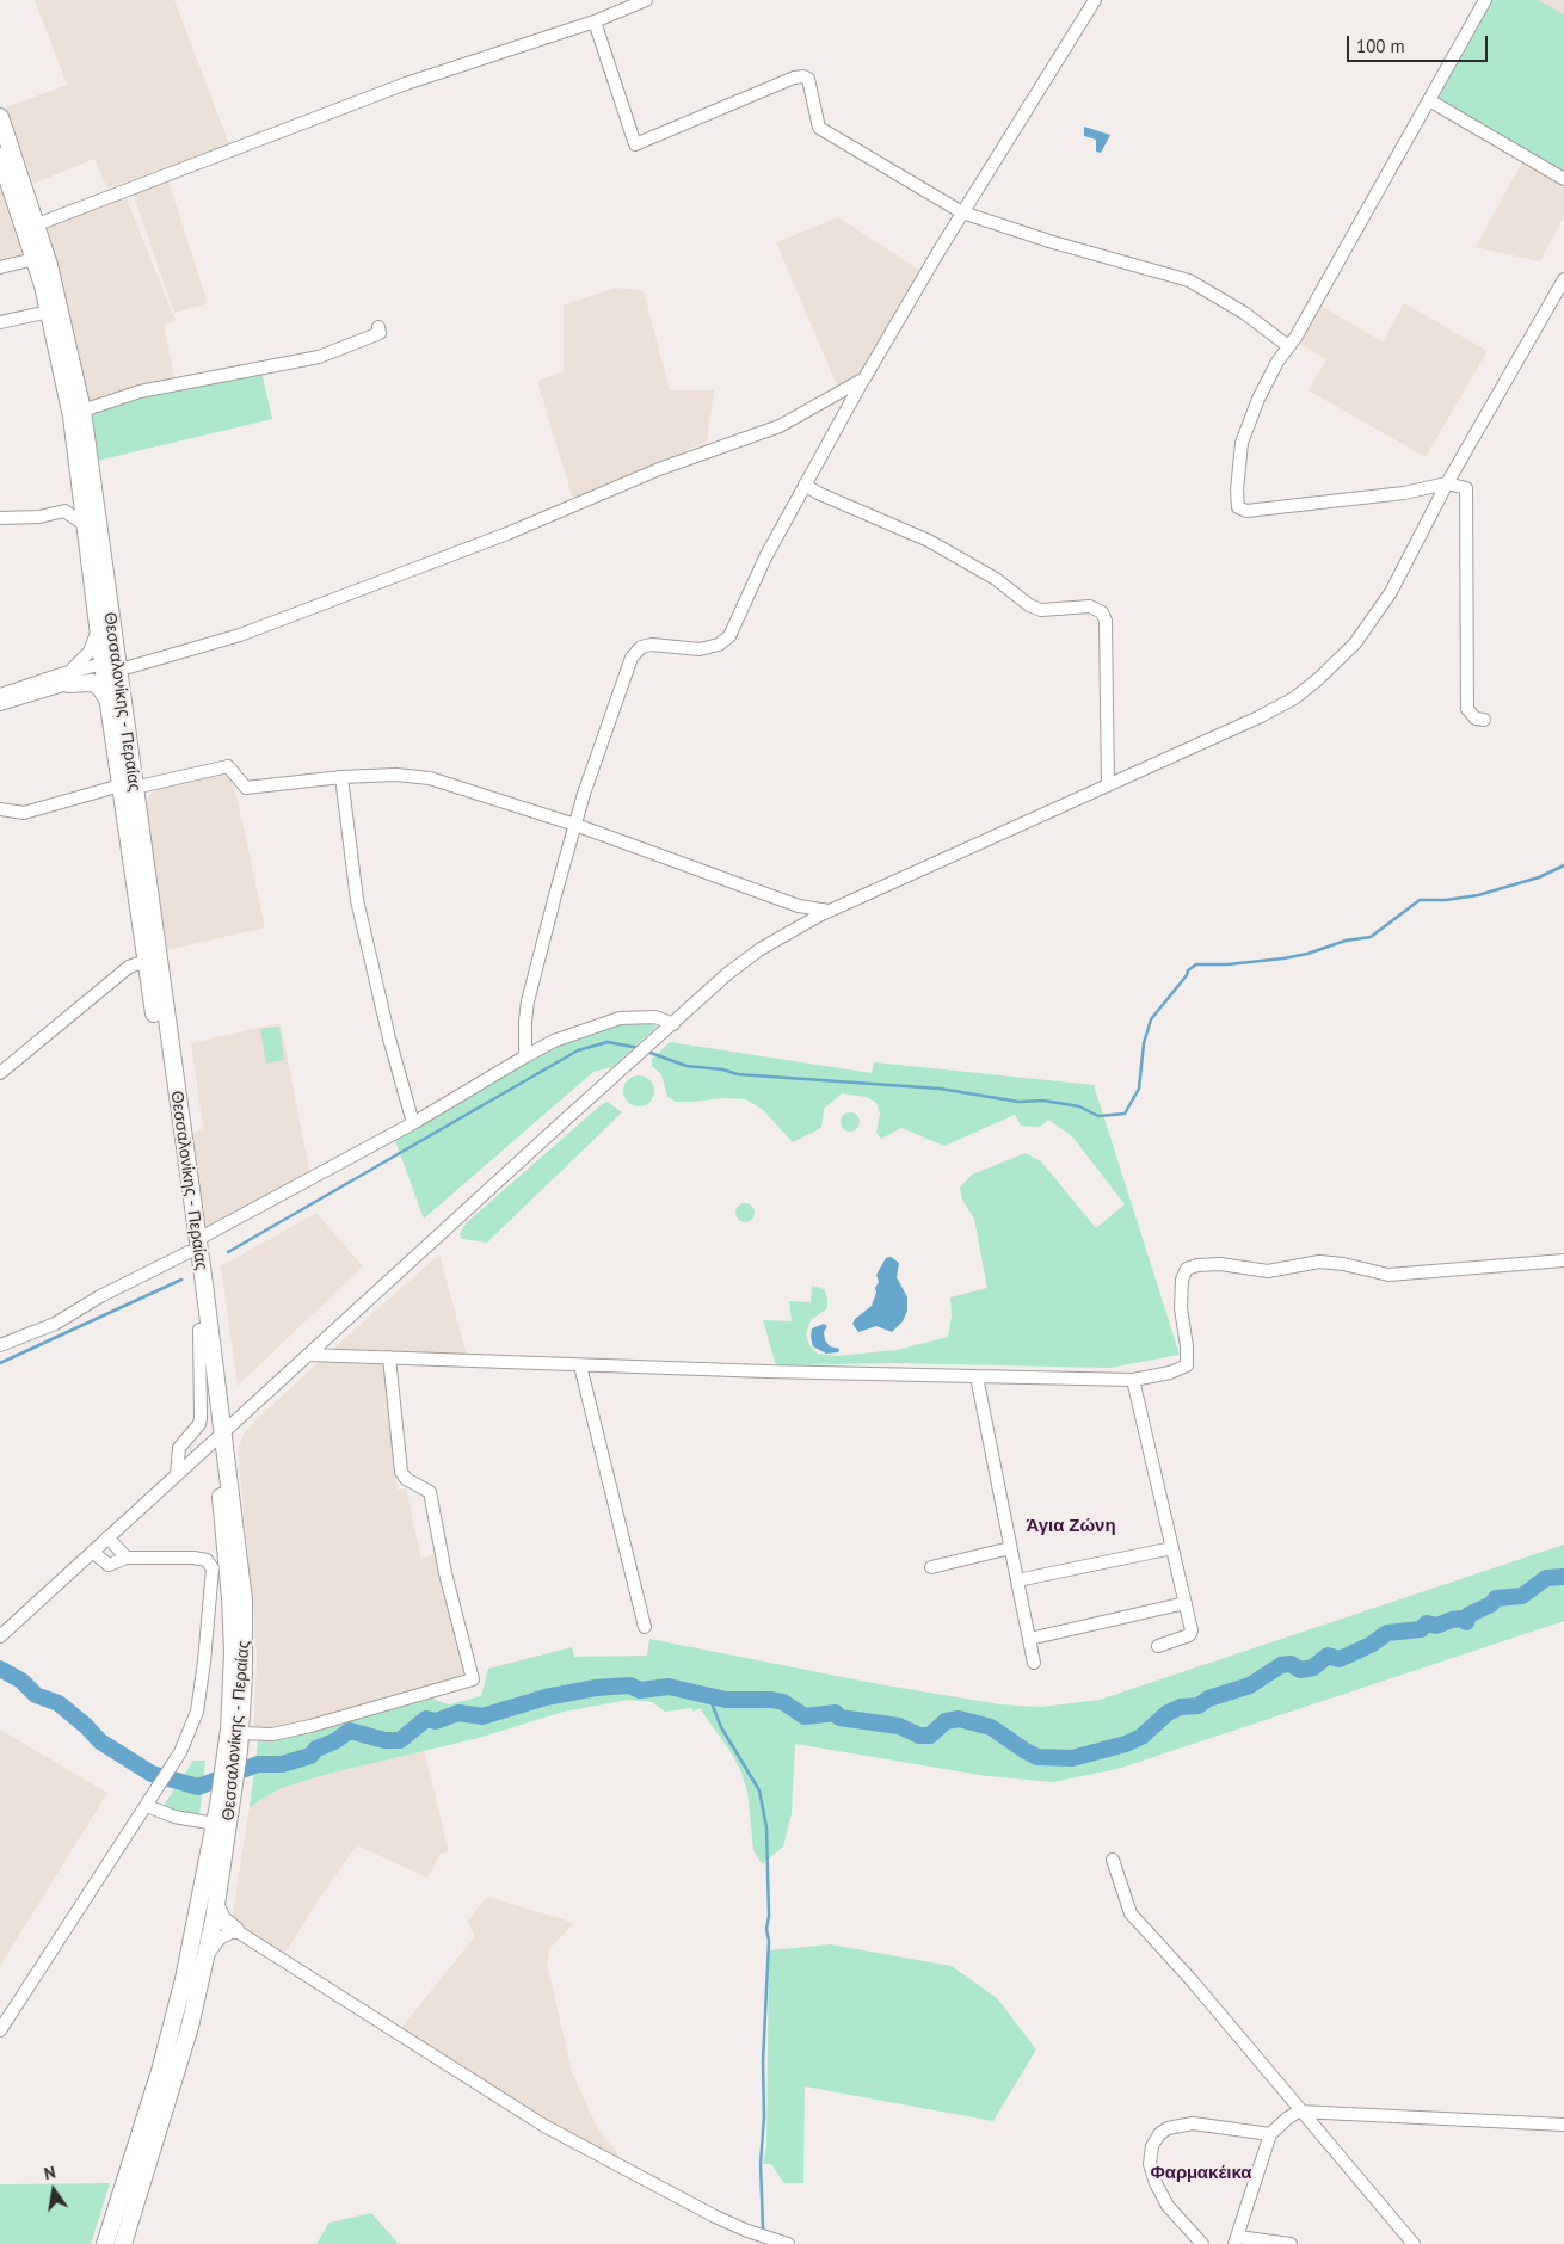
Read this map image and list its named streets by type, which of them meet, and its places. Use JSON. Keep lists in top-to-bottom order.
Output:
{
  "streets": {
    "main road": ["Θεσσαλονίκης - Περαίας"]
  },
  "districts": ["Άγια Ζώνη", "Φαρμακέικα"],
  "scale_bar": "100 m",
  "north": "top"
}
